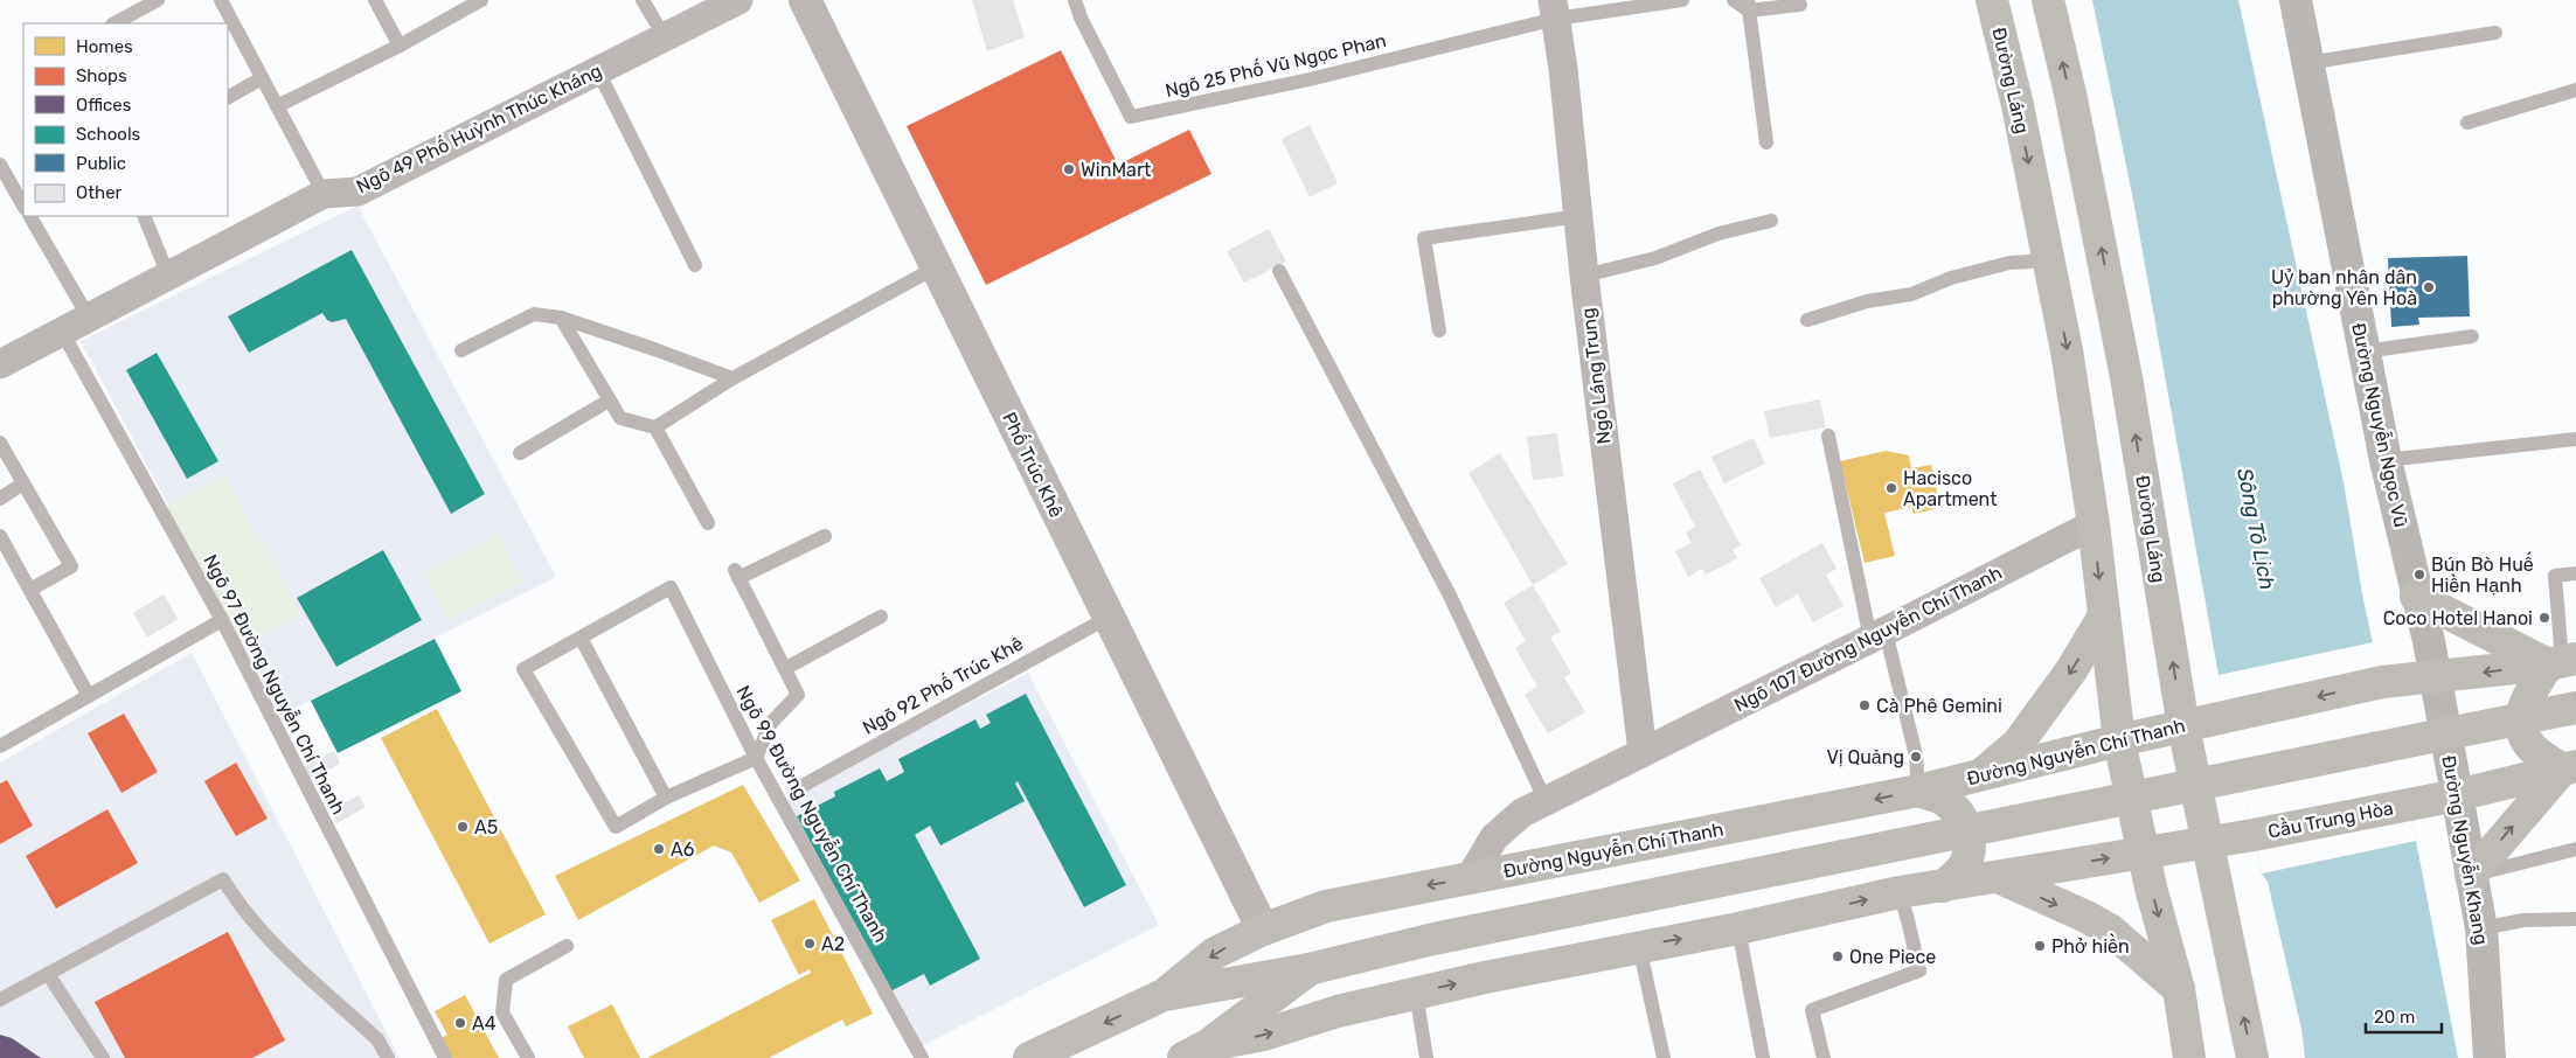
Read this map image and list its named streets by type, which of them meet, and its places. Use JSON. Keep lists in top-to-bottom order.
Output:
{
  "streets": {
    "main road": [
      "Đường Láng",
      "Đường Nguyễn Ngọc Vũ",
      "Đường Nguyễn Chí Thanh",
      "Cầu Trung Hòa",
      "Đường Nguyễn Khang"
    ],
    "street": [
      "Ngõ 49 Phố Huỳnh Thúc Kháng",
      "Ngõ Láng Trung",
      "Phố Trúc Khê",
      "Ngõ 107 Đường Nguyễn Chí Thanh"
    ],
    "lane": [
      "Ngõ 25 Phố Vũ Ngọc Phan",
      "Ngõ 97 Đường Nguyễn Chí Thanh",
      "Ngõ 92 Phố Trúc Khê",
      "Ngõ 99 Đường Nguyễn Chí Thanh"
    ]
  },
  "crossings": [
    ["Ngõ 25 Phố Vũ Ngọc Phan", "Ngõ Láng Trung"],
    ["Đường Láng", "Ngõ 107 Đường Nguyễn Chí Thanh"],
    ["Đường Láng", "Đường Nguyễn Chí Thanh"],
    ["Đường Láng", "Cầu Trung Hòa"],
    ["Ngõ 49 Phố Huỳnh Thúc Kháng", "Ngõ 97 Đường Nguyễn Chí Thanh"],
    ["Ngõ Láng Trung", "Ngõ 107 Đường Nguyễn Chí Thanh"],
    ["Đường Nguyễn Ngọc Vũ", "Đường Nguyễn Chí Thanh"],
    ["Đường Nguyễn Ngọc Vũ", "Đường Nguyễn Khang"],
    ["Phố Trúc Khê", "Ngõ 92 Phố Trúc Khê"],
    ["Phố Trúc Khê", "Đường Nguyễn Chí Thanh"],
    ["Ngõ 107 Đường Nguyễn Chí Thanh", "Đường Nguyễn Chí Thanh"],
    ["Đường Nguyễn Chí Thanh", "Đường Nguyễn Khang"],
    ["Cầu Trung Hòa", "Đường Nguyễn Khang"]
  ],
  "water": ["Sông Tô Lịch"],
  "places": [
    "WinMart",
    "Uỷ ban nhân dân phường Yên Hoà",
    "Hacisco Apartment",
    "Bún Bò Huế Hiền Hạnh",
    "Coco Hotel Hanoi",
    "Cà Phê Gemini",
    "Vị Quảng",
    "A5",
    "A6",
    "A2",
    "Phở hiền",
    "One Piece",
    "A4"
  ],
  "legend": [
    "Homes",
    "Shops",
    "Offices",
    "Schools",
    "Public",
    "Other"
  ],
  "scale_bar": "20 m"
}
